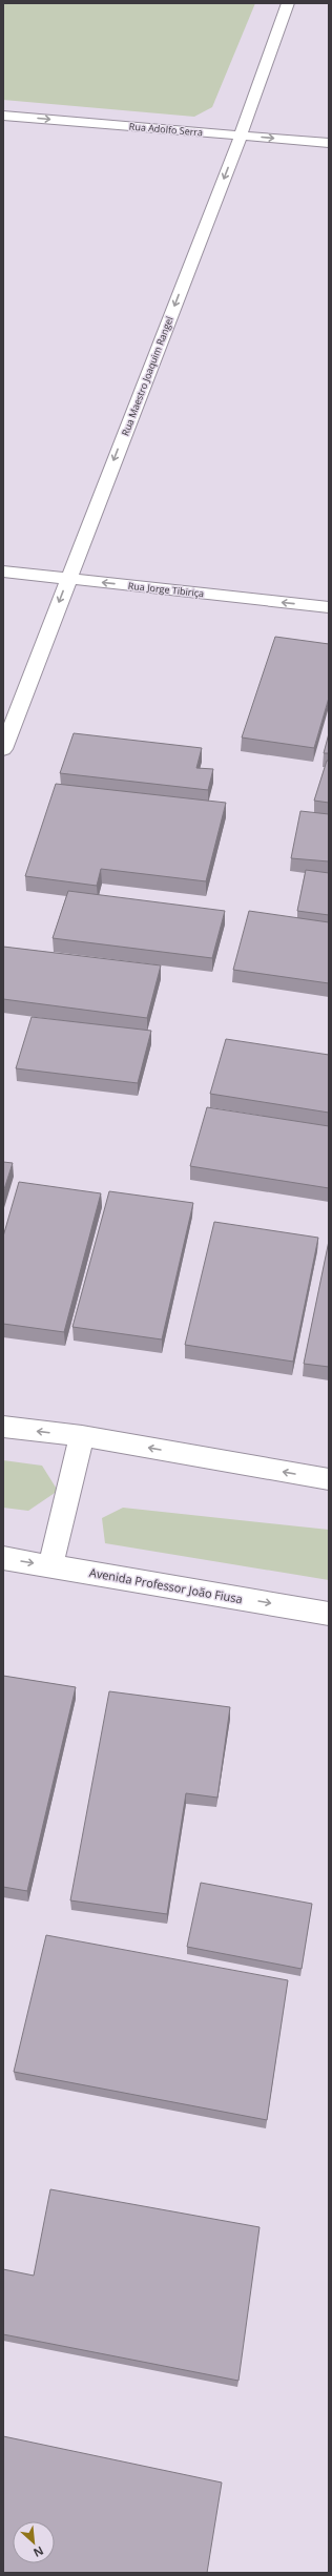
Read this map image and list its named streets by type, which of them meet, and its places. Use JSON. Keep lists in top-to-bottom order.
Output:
{
  "streets": {
    "street": [
      "Rua Adolfo Serra",
      "Rua Maestro Joaquim Rangel",
      "Rua Jorge Tibiriça",
      "Avenida Professor João Fiusa"
    ]
  },
  "crossings": [
    ["Rua Adolfo Serra", "Rua Maestro Joaquim Rangel"],
    ["Rua Maestro Joaquim Rangel", "Rua Jorge Tibiriça"]
  ],
  "one_way": ["Rua Adolfo Serra", "Rua Maestro Joaquim Rangel", "Rua Jorge Tibiriça"],
  "north": "bottom right"
}
